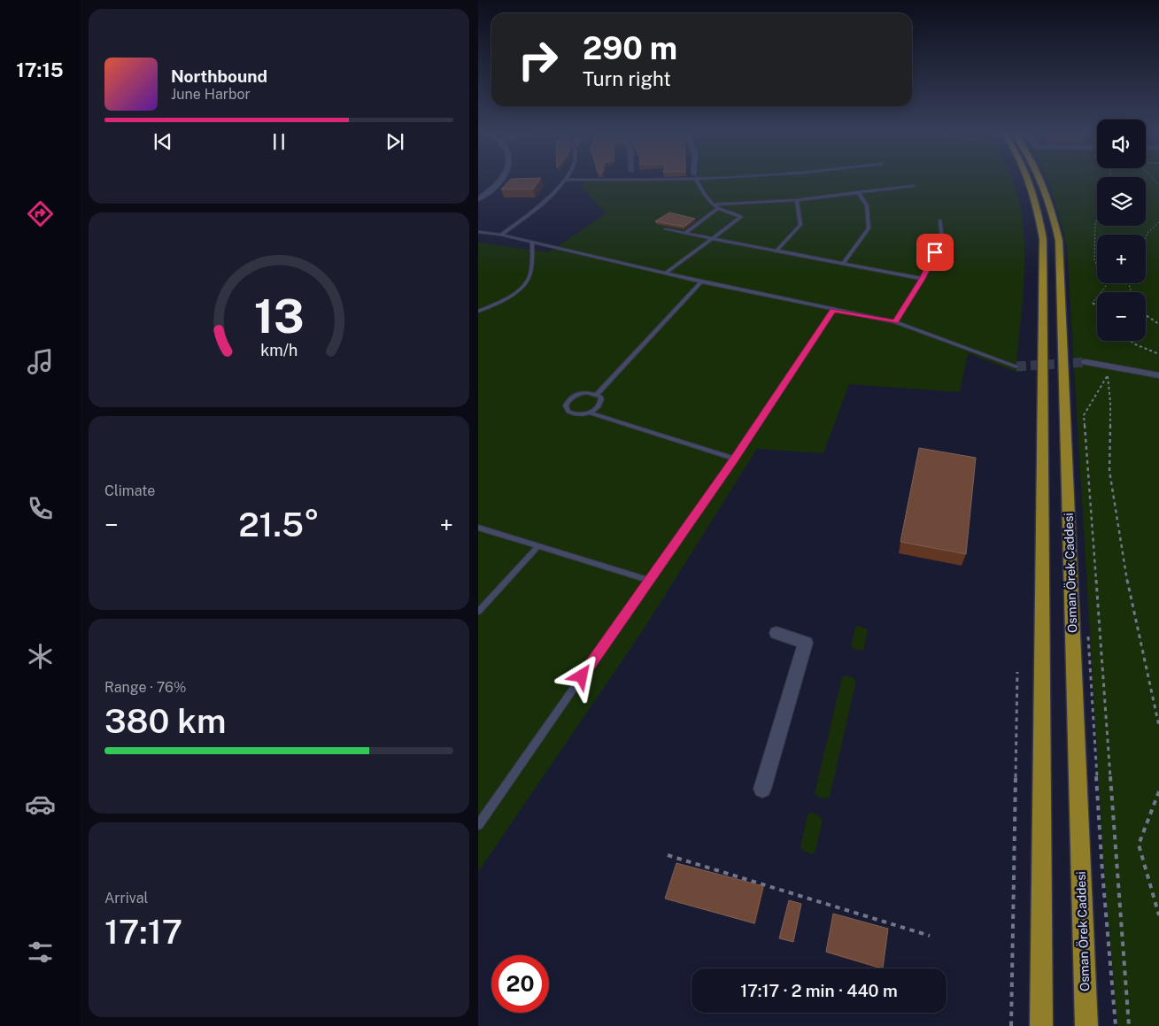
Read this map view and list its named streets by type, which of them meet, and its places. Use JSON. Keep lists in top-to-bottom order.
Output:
{
  "streets": {
    "main road": ["Osman Örek Caddesi"]
  },
  "page": {
    "tabs": "17:15",
    "turn": ["290 m", "Turn right"],
    "song": ["Northbound", "June Harbor"],
    "map_buttons": ["+", "−"],
    "tile": [
      "Climate",
      ["Range · 76%", "380 km"],
      ["Arrival", "17:17"]
    ],
    "heat": ["−", "21.5°", "+"],
    "limit": "20",
    "trip": "17:17 · 2 min · 440 m",
    "gauge": ["13", "km/h"]
  }
}
